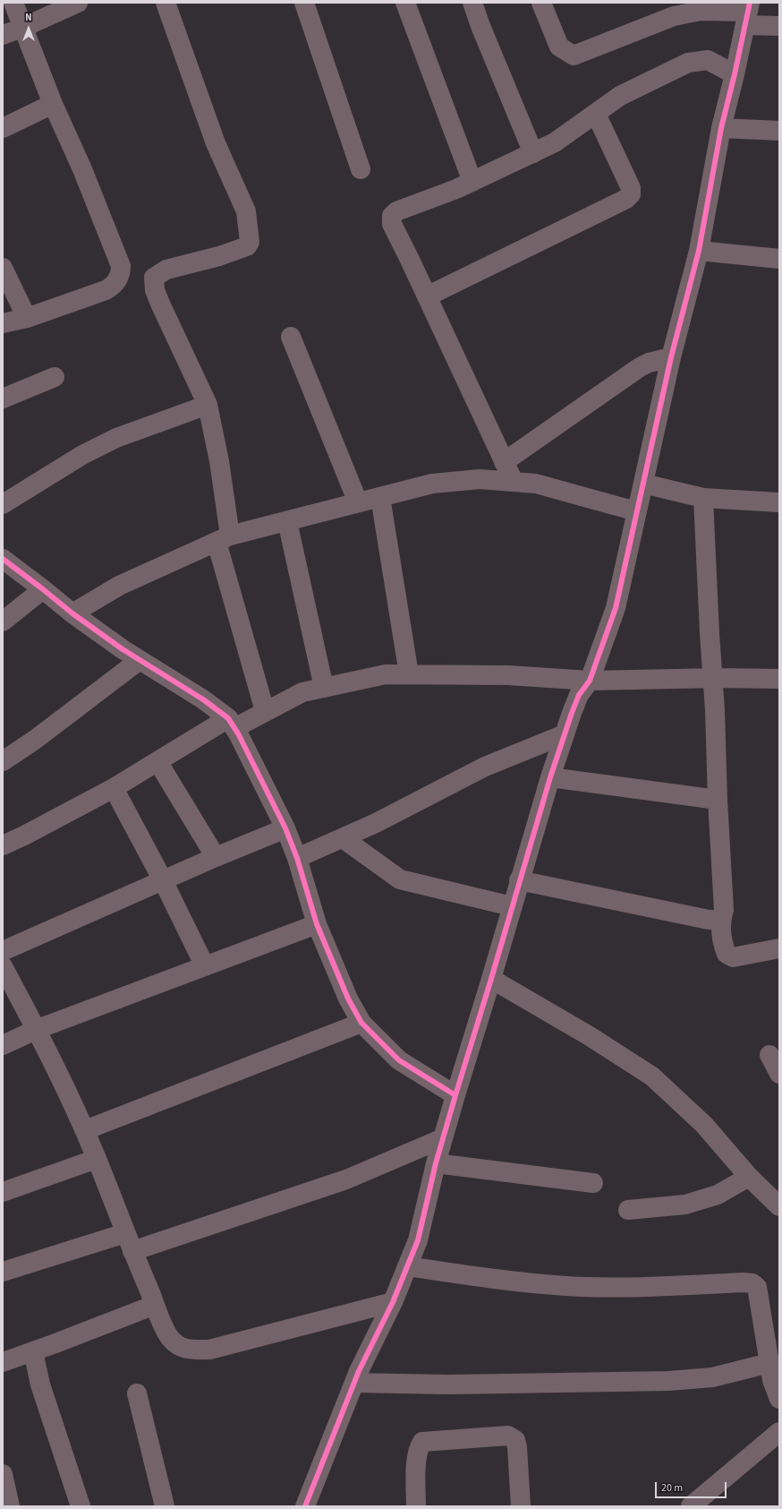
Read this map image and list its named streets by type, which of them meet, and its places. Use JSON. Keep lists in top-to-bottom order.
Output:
{
  "scale_bar": "20 m",
  "north": "top"
}
